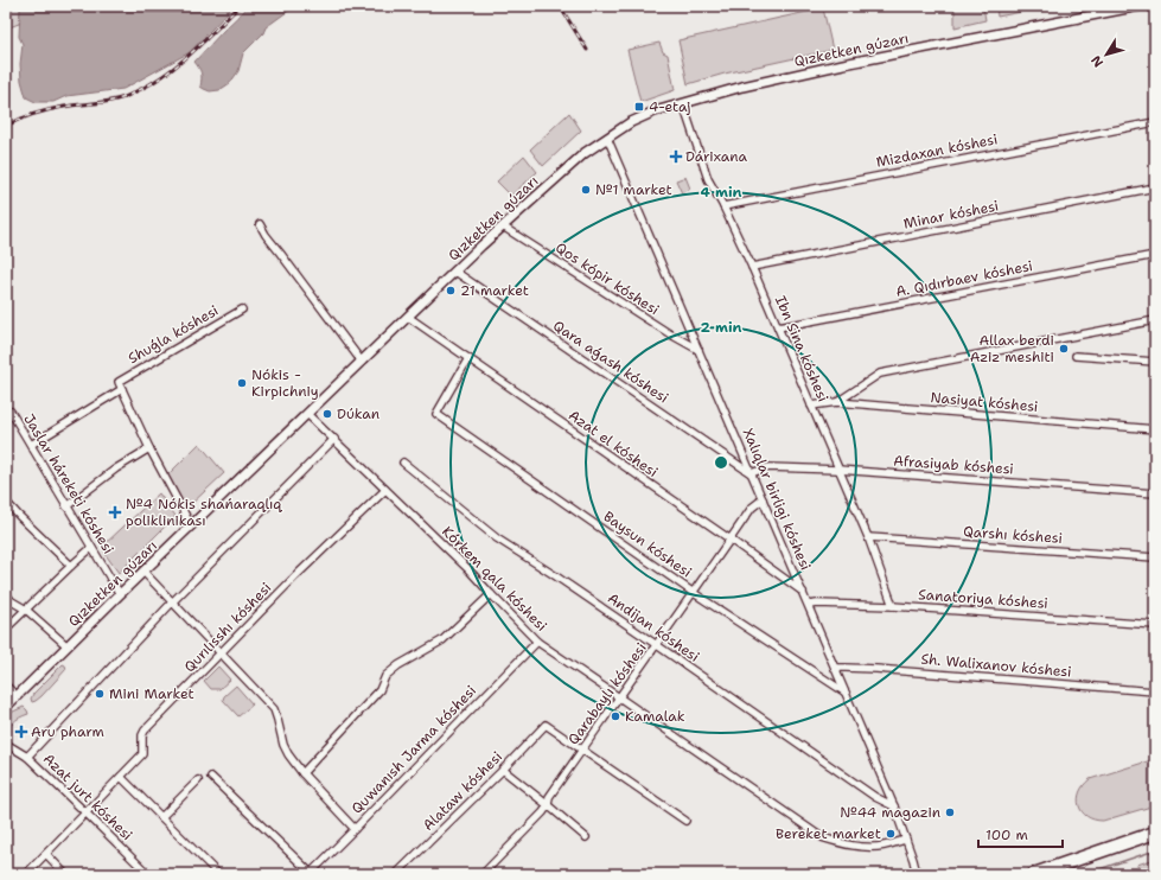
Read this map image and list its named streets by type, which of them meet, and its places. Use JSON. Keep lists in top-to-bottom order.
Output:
{
  "streets": {
    "street": [
      "Qızketken gúzarı",
      "Mizdaxan kóshesi",
      "Minar kóshesi",
      "Qos kópir kóshesi",
      "A. Qıdırbaev kóshesi",
      "Shuǵla kóshesi",
      "Ibn Sina kóshesi",
      "Qara aǵash kóshesi",
      "Nasiyat kóshesi",
      "Azat el kóshesi",
      "Afrasiyab kóshesi",
      "Jaslar háreketi kóshesi",
      "Xalıqlar birligi kóshesi",
      "Qarshı kóshesi",
      "Baysun kóshesi",
      "Kórkem qala kóshesi",
      "Sanatoriya kóshesi",
      "Qurılısshı kóshesi",
      "Andijan kóshesi",
      "Sh. Walixanov kóshesi",
      "Qarabaylı kóshesi",
      "Quwanısh Jarma kóshesi",
      "Alataw kóshesi",
      "Azat jurt kóshesi"
    ]
  },
  "crossings": [
    ["Qızketken gúzarı", "Qos kópir kóshesi"],
    ["Qızketken gúzarı", "Ibn Sina kóshesi"],
    ["Qızketken gúzarı", "Qara aǵash kóshesi"],
    ["Qızketken gúzarı", "Azat el kóshesi"],
    ["Qızketken gúzarı", "Jaslar háreketi kóshesi"],
    ["Qızketken gúzarı", "Xalıqlar birligi kóshesi"],
    ["Qızketken gúzarı", "Kórkem qala kóshesi"],
    ["Mizdaxan kóshesi", "Ibn Sina kóshesi"],
    ["Minar kóshesi", "Ibn Sina kóshesi"],
    ["Qos kópir kóshesi", "Xalıqlar birligi kóshesi"],
    ["A. Qıdırbaev kóshesi", "Ibn Sina kóshesi"],
    ["Ibn Sina kóshesi", "Nasiyat kóshesi"],
    ["Ibn Sina kóshesi", "Afrasiyab kóshesi"],
    ["Ibn Sina kóshesi", "Qarshı kóshesi"],
    ["Ibn Sina kóshesi", "Sanatoriya kóshesi"],
    ["Qara aǵash kóshesi", "Afrasiyab kóshesi"],
    ["Qara aǵash kóshesi", "Xalıqlar birligi kóshesi"],
    ["Azat el kóshesi", "Xalıqlar birligi kóshesi"],
    ["Azat el kóshesi", "Baysun kóshesi"],
    ["Azat el kóshesi", "Qarabaylı kóshesi"],
    ["Afrasiyab kóshesi", "Xalıqlar birligi kóshesi"],
    ["Xalıqlar birligi kóshesi", "Baysun kóshesi"],
    ["Xalıqlar birligi kóshesi", "Kórkem qala kóshesi"],
    ["Xalıqlar birligi kóshesi", "Sanatoriya kóshesi"],
    ["Xalıqlar birligi kóshesi", "Andijan kóshesi"],
    ["Xalıqlar birligi kóshesi", "Sh. Walixanov kóshesi"],
    ["Xalıqlar birligi kóshesi", "Qarabaylı kóshesi"],
    ["Baysun kóshesi", "Qarabaylı kóshesi"],
    ["Kórkem qala kóshesi", "Qurılısshı kóshesi"],
    ["Kórkem qala kóshesi", "Qarabaylı kóshesi"],
    ["Kórkem qala kóshesi", "Quwanısh Jarma kóshesi"],
    ["Qurılısshı kóshesi", "Azat jurt kóshesi"],
    ["Andijan kóshesi", "Qarabaylı kóshesi"],
    ["Qarabaylı kóshesi", "Alataw kóshesi"]
  ],
  "places": {
    "transit": ["4-etaj"],
    "health": ["Dárixana", "№4 Nókis shańaraqlıq poliklinikası", "Aru pharm"],
    "other": [
      "№1 market",
      "21 market",
      "Allax berdi Aziz meshiti",
      "Nókis - Kirpichniy",
      "Dúkan",
      "Mini Market",
      "Kamalak",
      "№44 magazin",
      "Bereket market"
    ]
  },
  "scale_bar": "100 m",
  "north": "bottom left",
  "rings": ["4 min", "2 min"]
}
